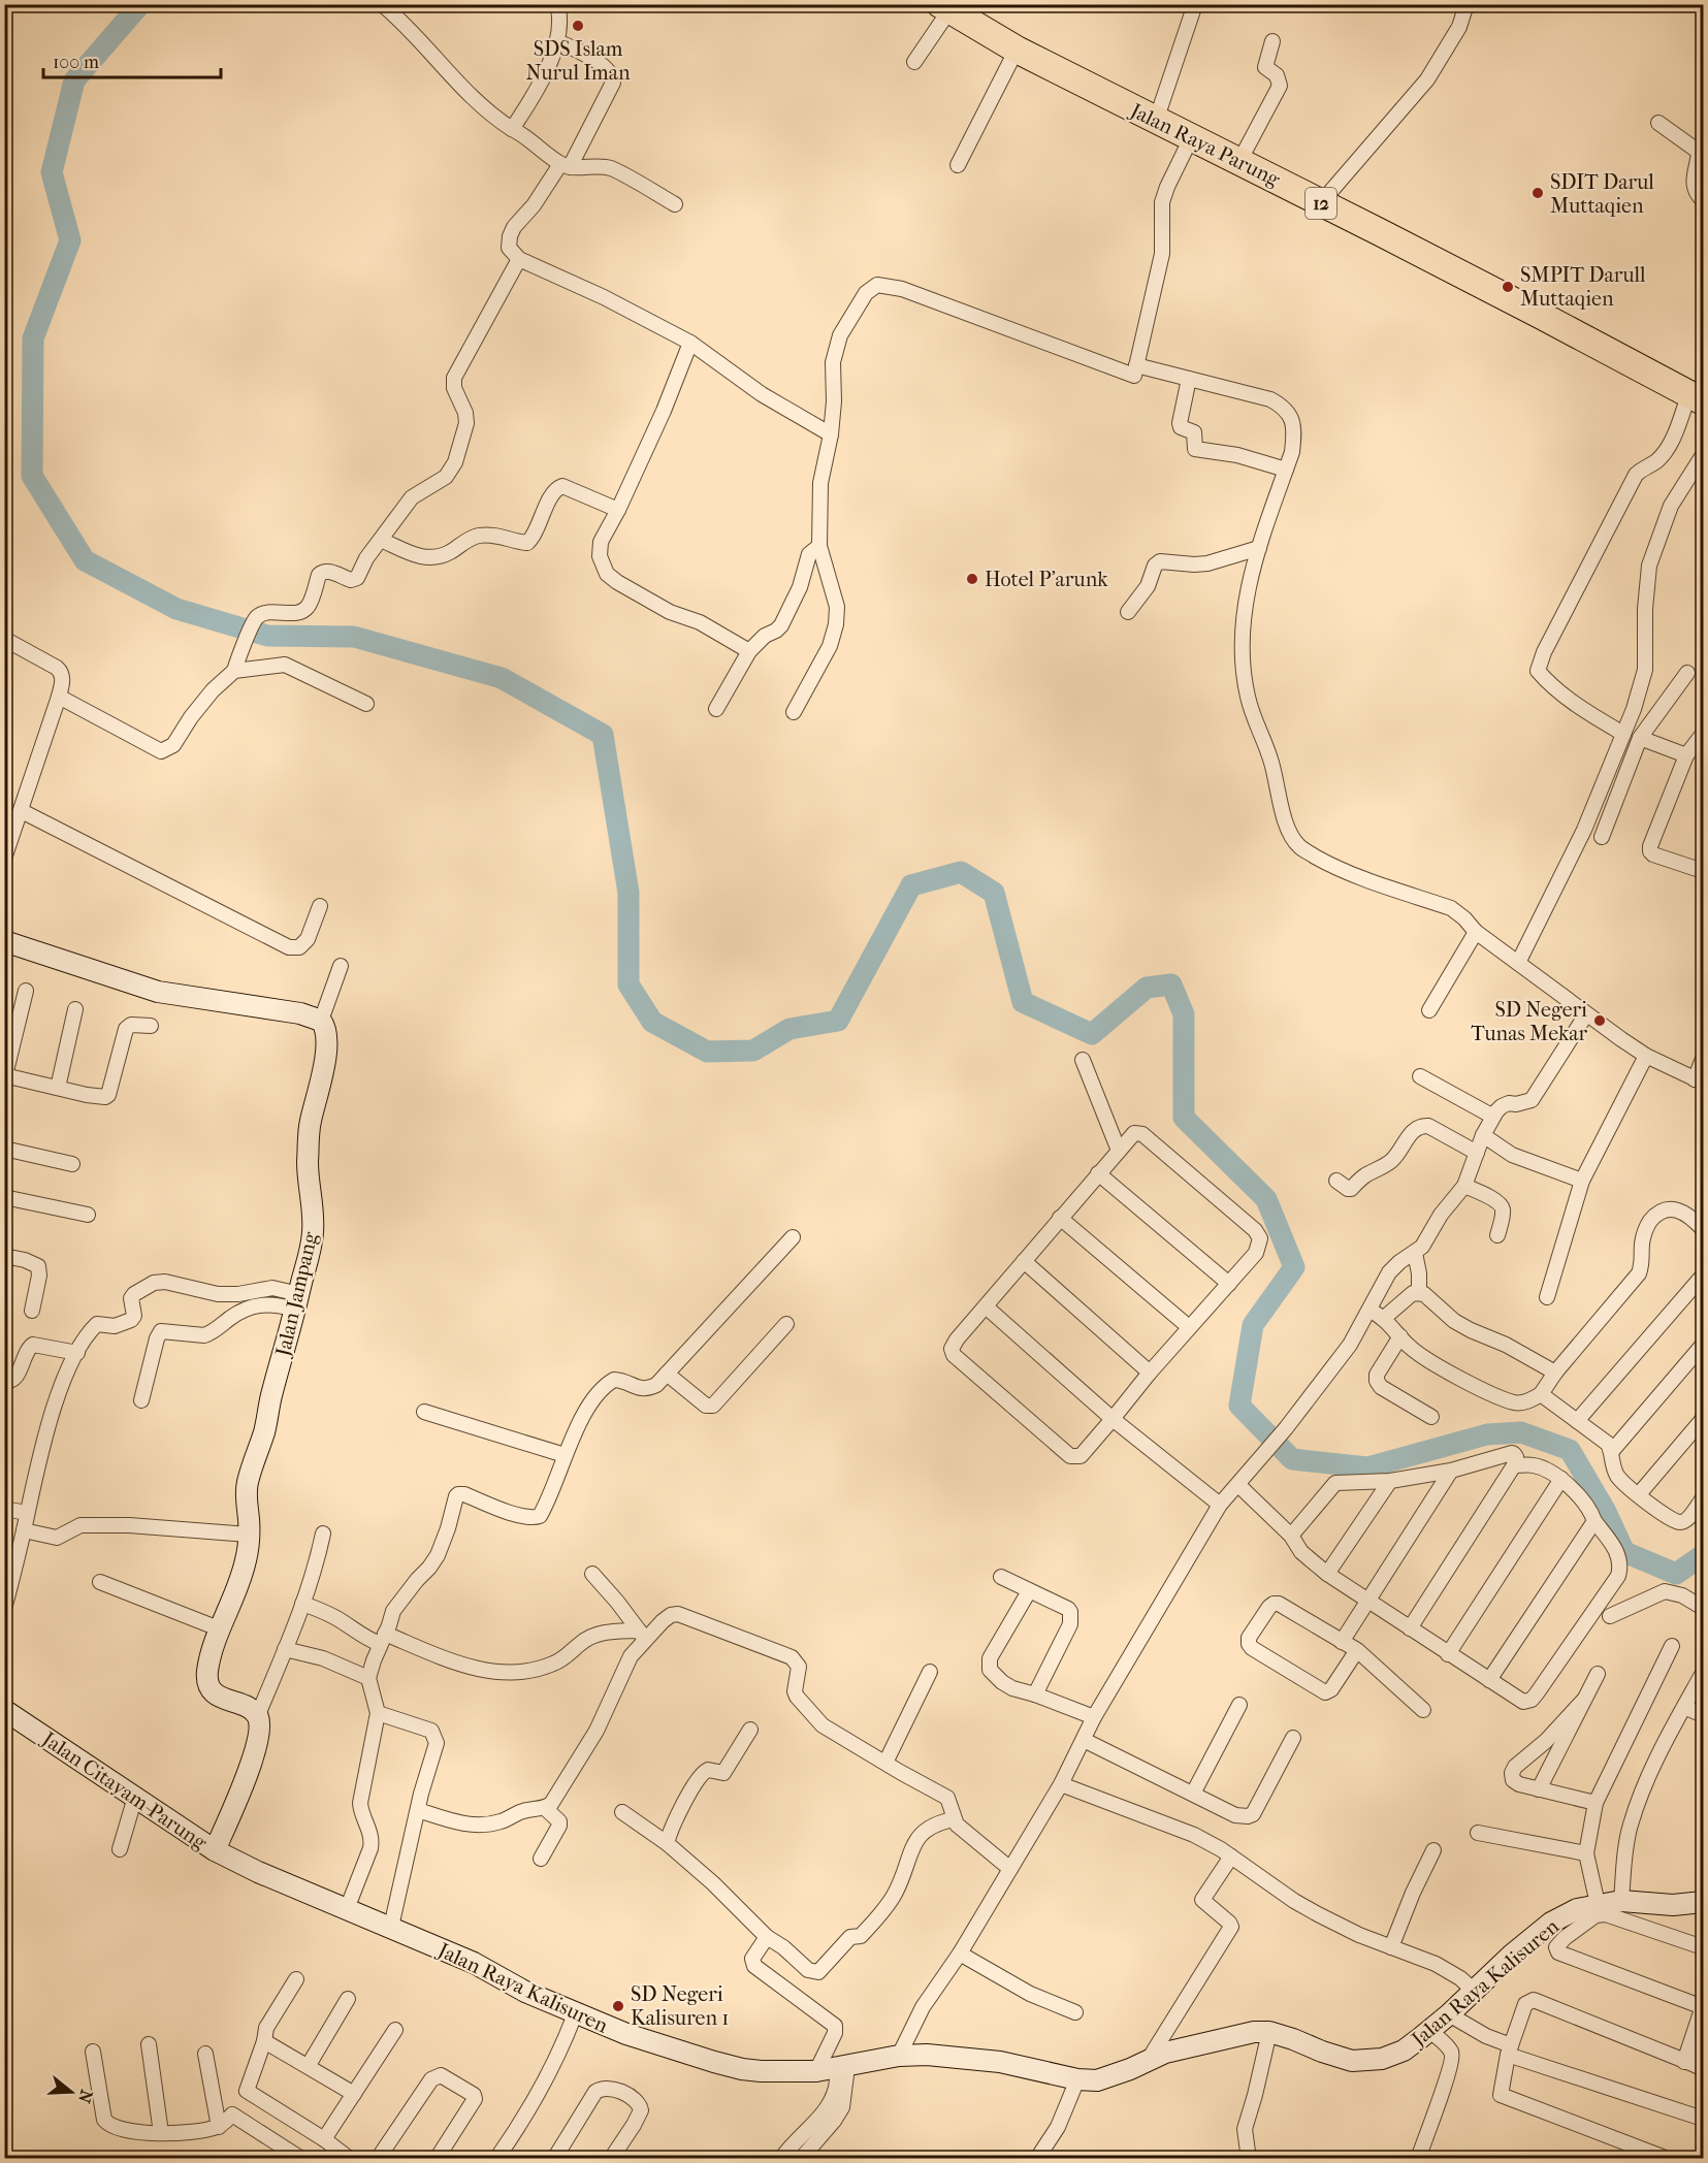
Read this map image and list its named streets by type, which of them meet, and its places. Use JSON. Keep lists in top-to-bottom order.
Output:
{
  "streets": {
    "highway": ["Jalan Raya Parung", "12"],
    "main road": ["Jalan Jampang", "Jalan Citayam-Parung", "Jalan Raya Kalisuren"]
  },
  "crossings": [
    ["Jalan Citayam-Parung", "Jalan Raya Kalisuren"]
  ],
  "places": [
    "SDS Islam Nurul Iman",
    "SDIT Darul Muttaqien",
    "SMPIT Darull Muttaqien",
    "Hotel P'arunk",
    "SD Negeri Tunas Mekar",
    "SD Negeri Kalisuren 1"
  ],
  "scale_bar": "100 m",
  "north": "right"
}
